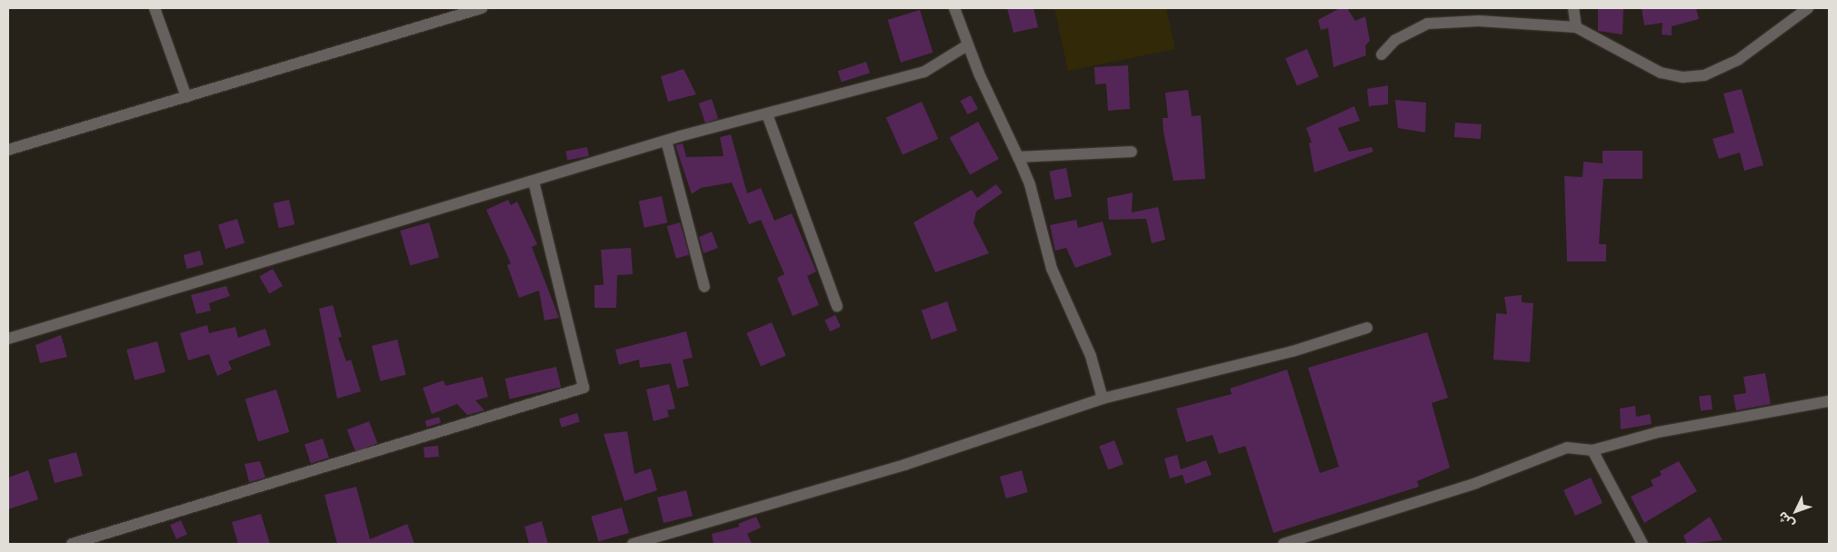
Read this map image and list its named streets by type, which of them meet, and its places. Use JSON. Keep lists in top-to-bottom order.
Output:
{
  "north": "bottom left"
}
